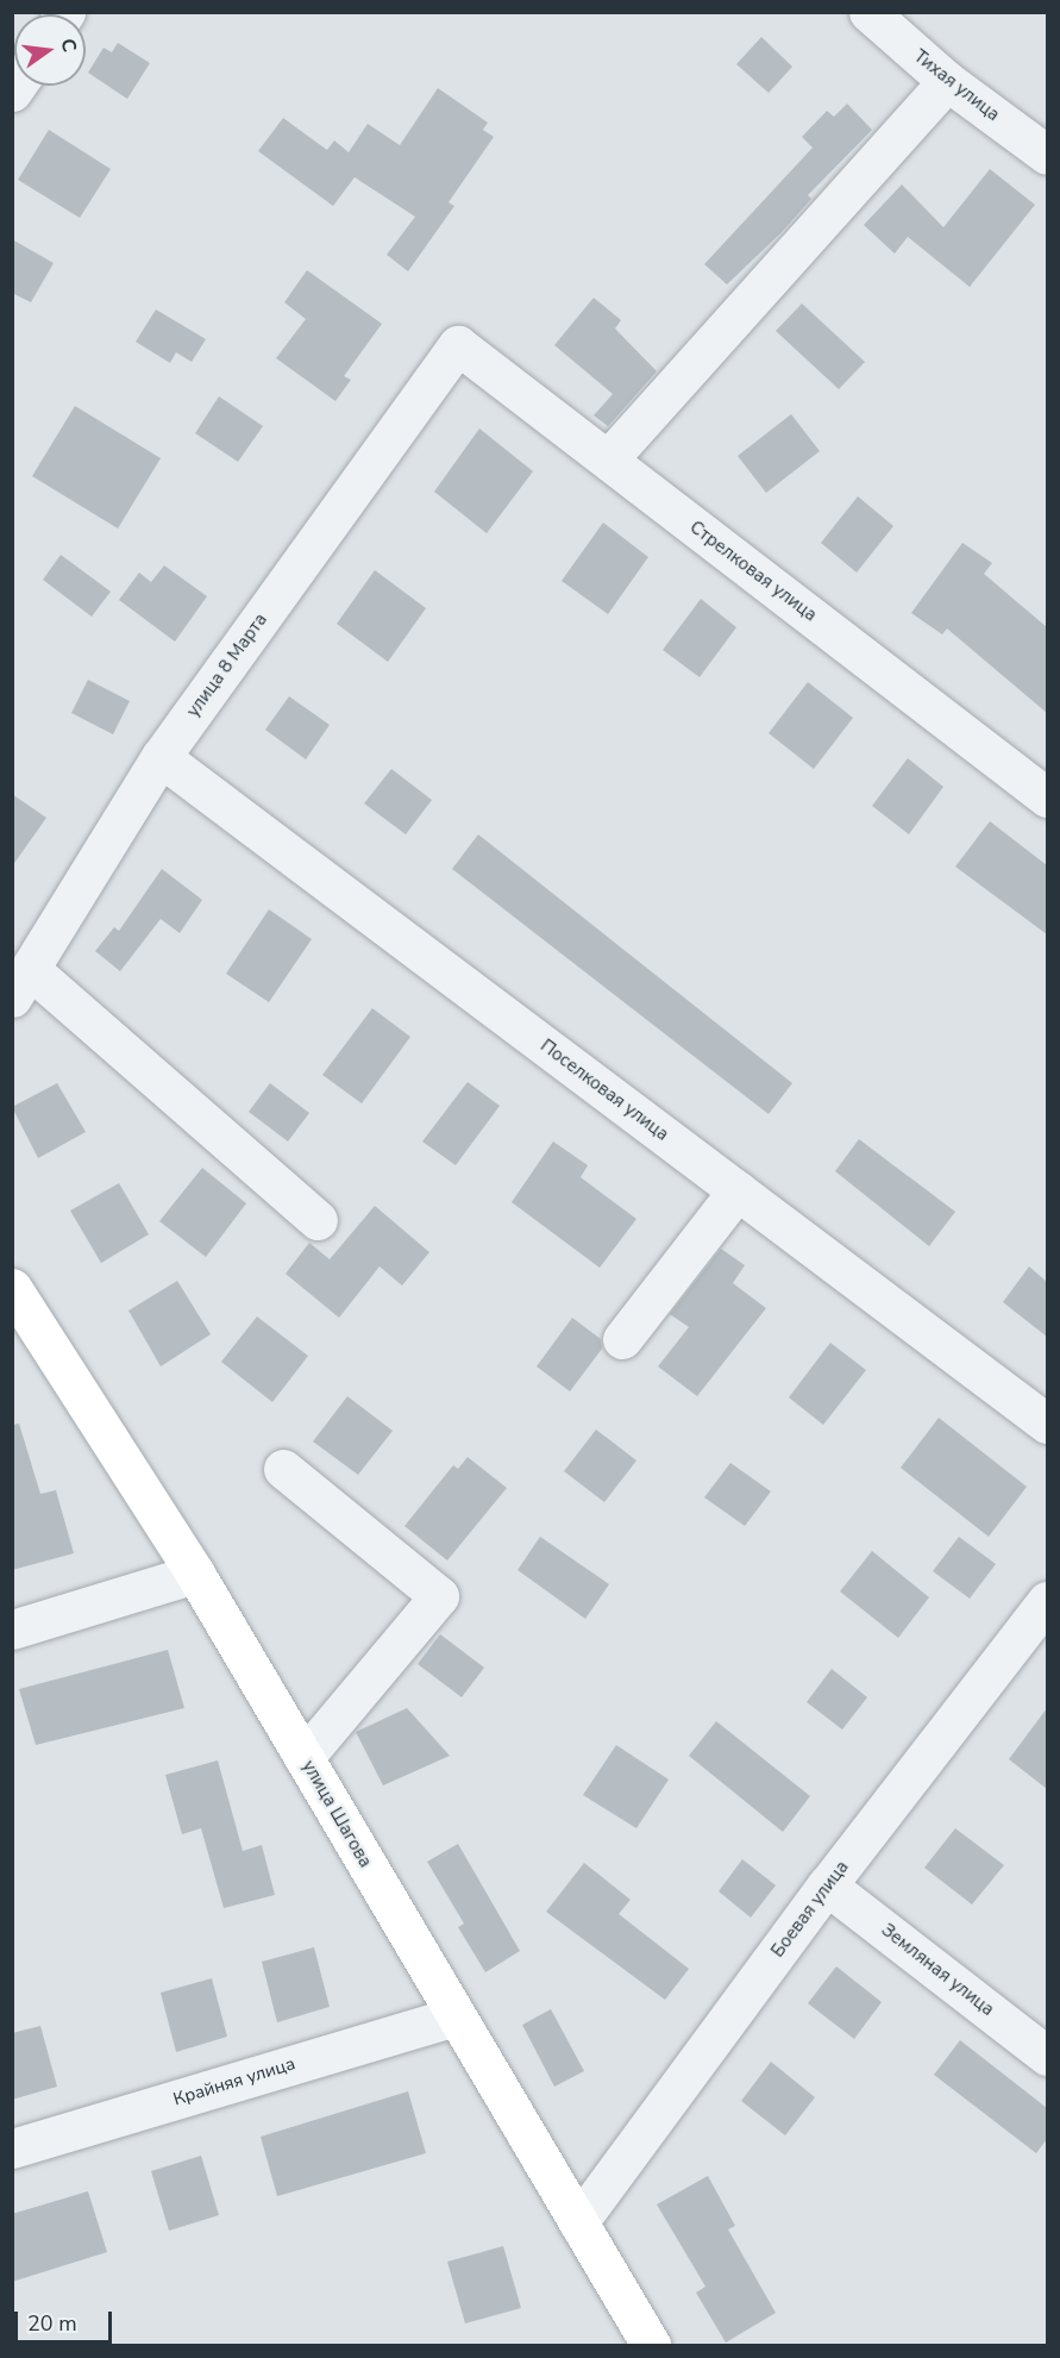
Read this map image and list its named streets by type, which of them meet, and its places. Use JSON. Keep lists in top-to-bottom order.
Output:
{
  "streets": {
    "main road": ["улица Шагова"],
    "street": [
      "Тихая улица",
      "Стрелковая улица",
      "улица 8 Марта",
      "Поселковая улица",
      "Боевая улица",
      "Земляная улица",
      "Крайняя улица"
    ]
  },
  "crossings": [
    ["Стрелковая улица", "улица 8 Марта"],
    ["улица 8 Марта", "Поселковая улица"],
    ["улица Шагова", "Боевая улица"],
    ["улица Шагова", "Крайняя улица"],
    ["Боевая улица", "Земляная улица"]
  ],
  "scale_bar": "20 m",
  "north": "right"
}
